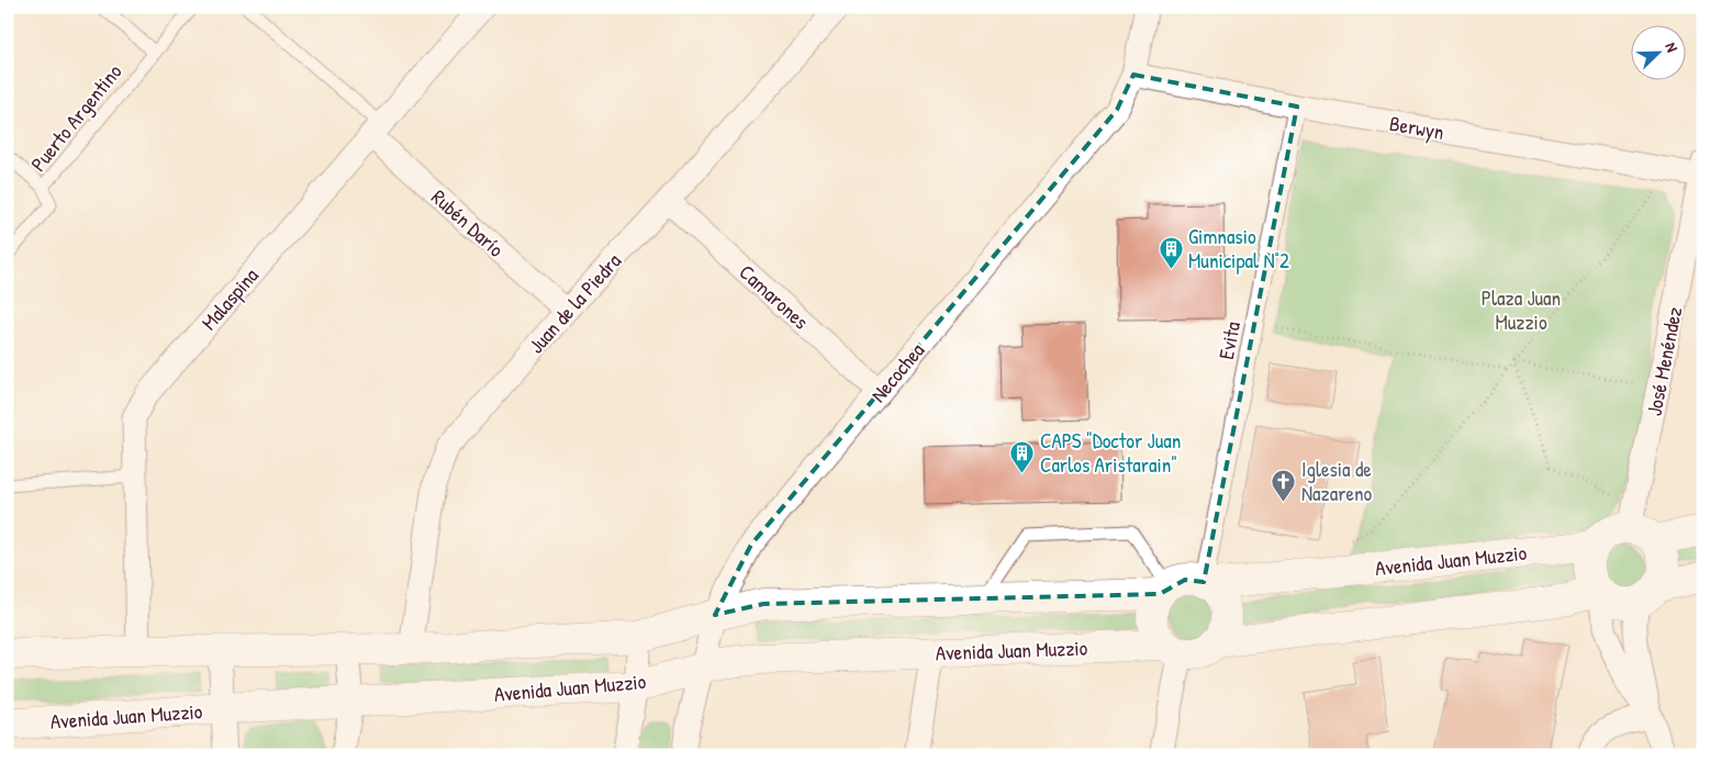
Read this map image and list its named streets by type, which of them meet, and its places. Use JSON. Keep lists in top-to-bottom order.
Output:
{
  "streets": {
    "main road": ["Avenida Juan Muzzio"],
    "street": [
      "Berwyn",
      "Rubén Darío",
      "Camarones",
      "Malaspina",
      "Juan de la Piedra",
      "Evita",
      "José Menéndez",
      "Necochea"
    ],
    "lane": ["Puerto Argentino"]
  },
  "crossings": [
    ["Berwyn", "Evita"],
    ["Berwyn", "José Menéndez"],
    ["Berwyn", "Necochea"],
    ["Rubén Darío", "Malaspina"],
    ["Rubén Darío", "Juan de la Piedra"],
    ["Camarones", "Juan de la Piedra"],
    ["Camarones", "Necochea"],
    ["Evita", "Avenida Juan Muzzio"],
    ["José Menéndez", "Avenida Juan Muzzio"],
    ["Necochea", "Avenida Juan Muzzio"]
  ],
  "parks": ["Plaza Juan Muzzio"],
  "places": {
    "building": ["Gimnasio Municipal N°2", "CAPS \"Doctor Juan Carlos Aristarain\""],
    "church": ["Iglesia de Nazareno"]
  },
  "north": "top right"
}
